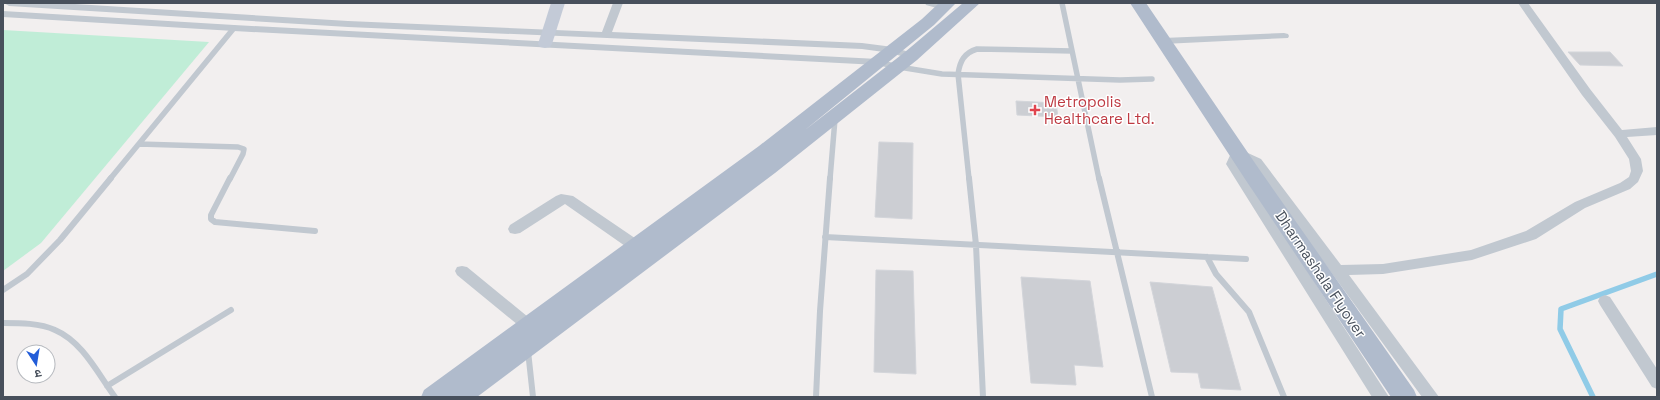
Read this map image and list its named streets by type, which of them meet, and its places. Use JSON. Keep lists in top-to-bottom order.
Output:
{
  "streets": {
    "main road": ["Dharmashala Flyover"]
  },
  "places": {
    "health": ["Metropolis Healthcare Ltd."]
  },
  "north": "bottom"
}
